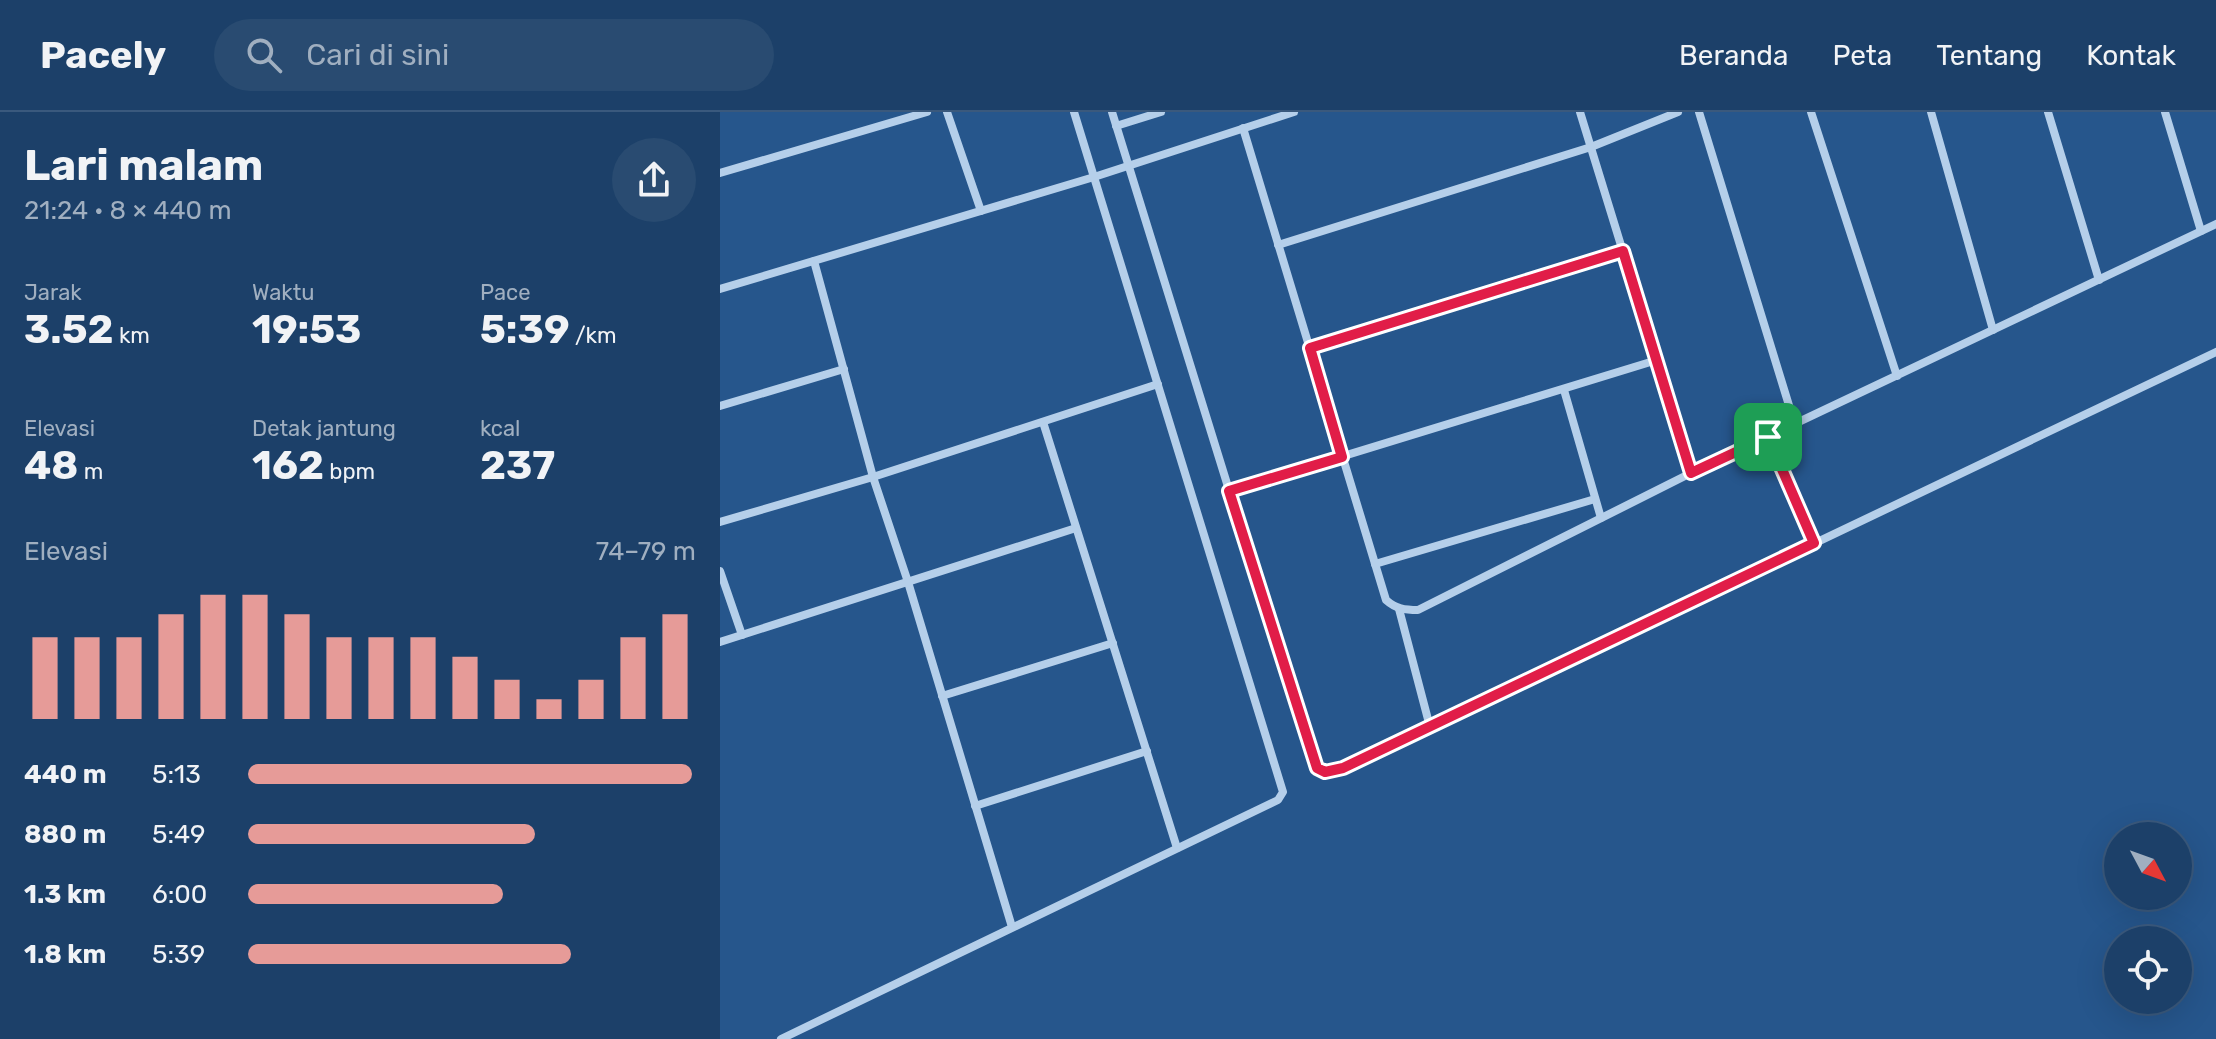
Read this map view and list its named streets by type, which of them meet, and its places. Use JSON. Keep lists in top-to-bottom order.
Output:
{
  "north": "bottom right",
  "page": {
    "header": "Pacely",
    "search": "Cari di sini",
    "nav": [
      "Beranda",
      "Peta",
      "Tentang",
      "Kontak"
    ],
    "heading": ["Lari malam", "21:24 · 8 × 440 m"],
    "stats": [
      ["Jarak", "3.52 km"],
      ["Waktu", "19:53"],
      ["Pace", "5:39 /km"],
      ["Elevasi", "48 m"],
      ["Detak jantung", "162 bpm"],
      ["kcal", "237"]
    ],
    "chart": ["Elevasi", "74–79 m"],
    "list": [
      {
        "name": "440 m",
        "note": "5:13"
      },
      {
        "name": "880 m",
        "note": "5:49"
      },
      {
        "name": "1.3 km",
        "note": "6:00"
      },
      {
        "name": "1.8 km",
        "note": "5:39"
      }
    ]
  }
}
